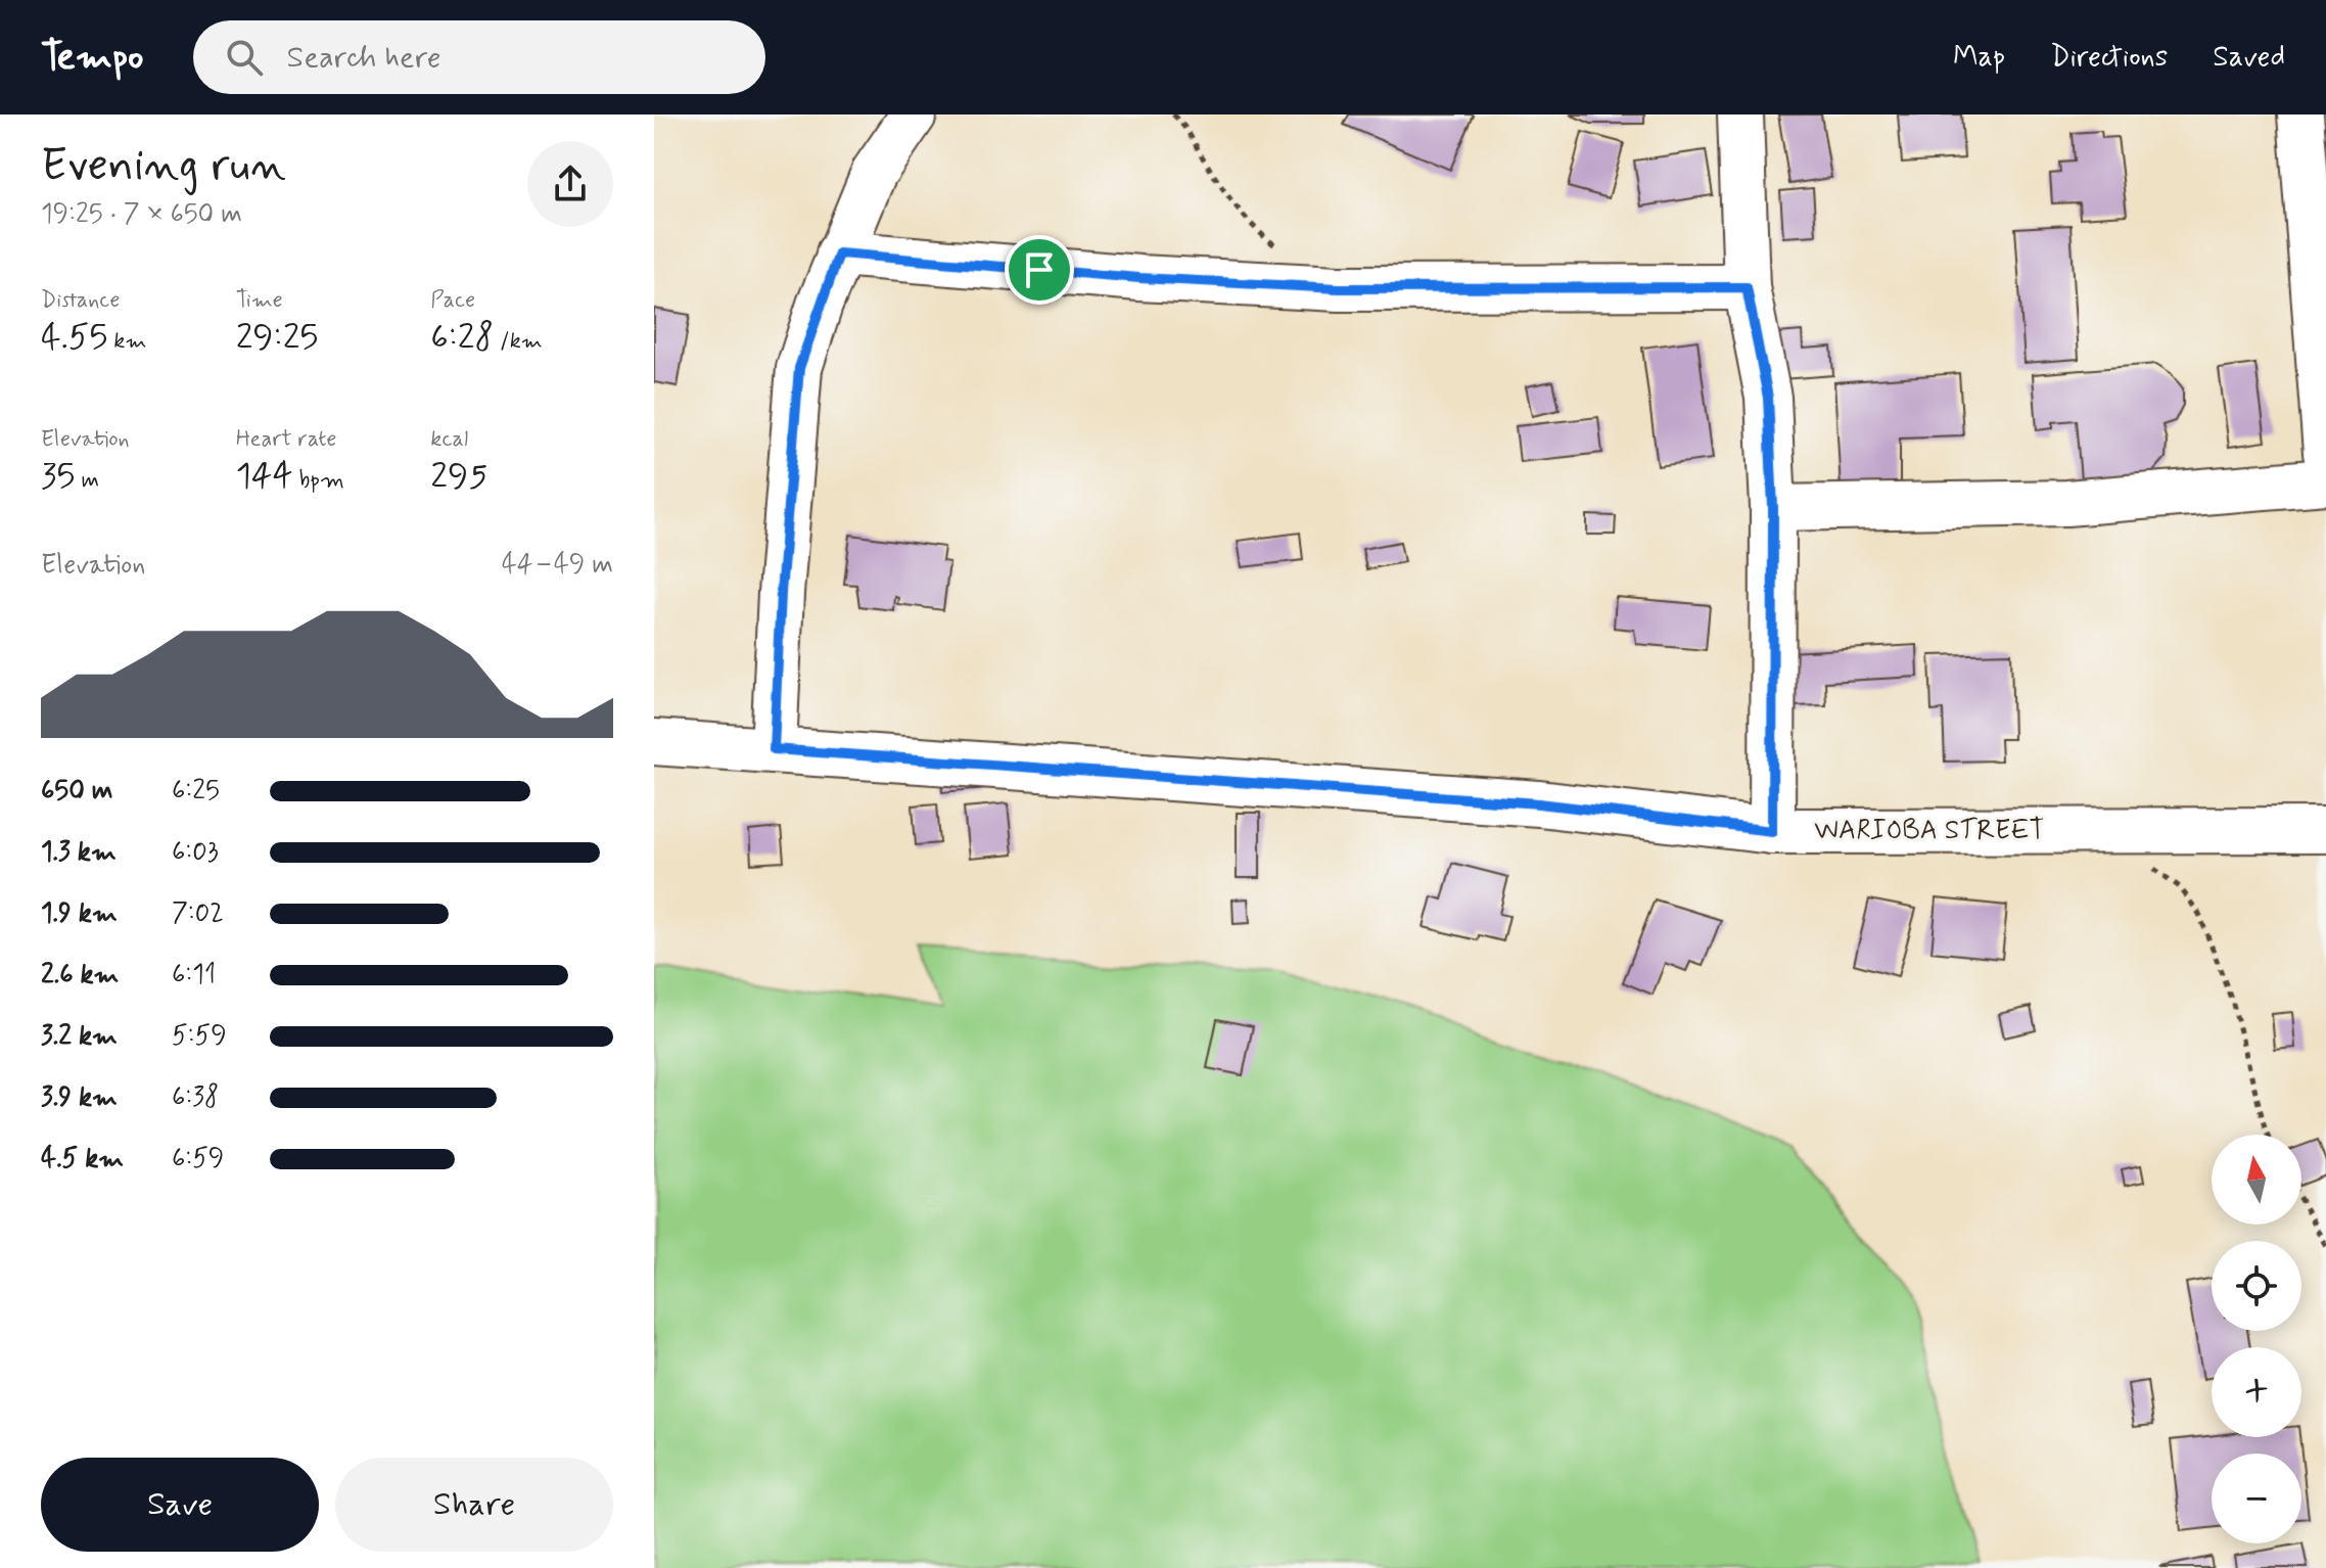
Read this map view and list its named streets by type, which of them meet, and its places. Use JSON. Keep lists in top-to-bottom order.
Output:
{
  "streets": {
    "street": ["WARIOBA STREET"]
  },
  "north": "top",
  "page": {
    "header": "Tempo",
    "search": "Search here",
    "nav": ["Map", "Directions", "Saved"],
    "heading": ["Evening run", "19:25 · 7 × 650 m"],
    "stats": [
      ["Distance", "4.55 km"],
      ["Time", "29:25"],
      ["Pace", "6:28 /km"],
      ["Elevation", "35 m"],
      ["Heart rate", "144 bpm"],
      ["kcal", "295"]
    ],
    "chart": ["Elevation", "44–49 m"],
    "list": [
      {
        "name": "650 m",
        "note": "6:25"
      },
      {
        "name": "1.3 km",
        "note": "6:03"
      },
      {
        "name": "1.9 km",
        "note": "7:02"
      },
      {
        "name": "2.6 km",
        "note": "6:11"
      },
      {
        "name": "3.2 km",
        "note": "5:59"
      },
      {
        "name": "3.9 km",
        "note": "6:38"
      },
      {
        "name": "4.5 km",
        "note": "6:59"
      }
    ],
    "map_buttons": ["+", "−"],
    "buttons": ["Save", "Share"]
  }
}
